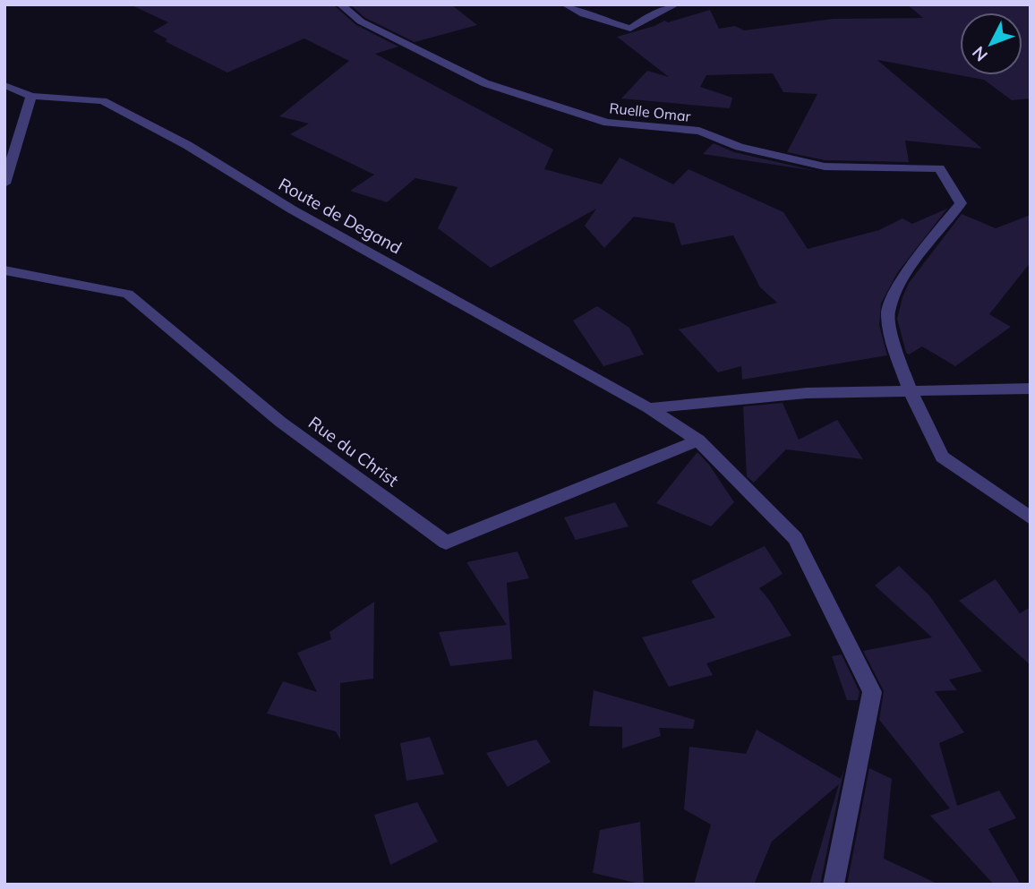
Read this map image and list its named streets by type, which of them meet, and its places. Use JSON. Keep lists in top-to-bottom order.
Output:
{
  "streets": {
    "street": ["Ruelle Omar", "Route de Degand", "Rue du Christ"]
  },
  "crossings": [
    ["Route de Degand", "Rue du Christ"]
  ],
  "north": "bottom left"
}
